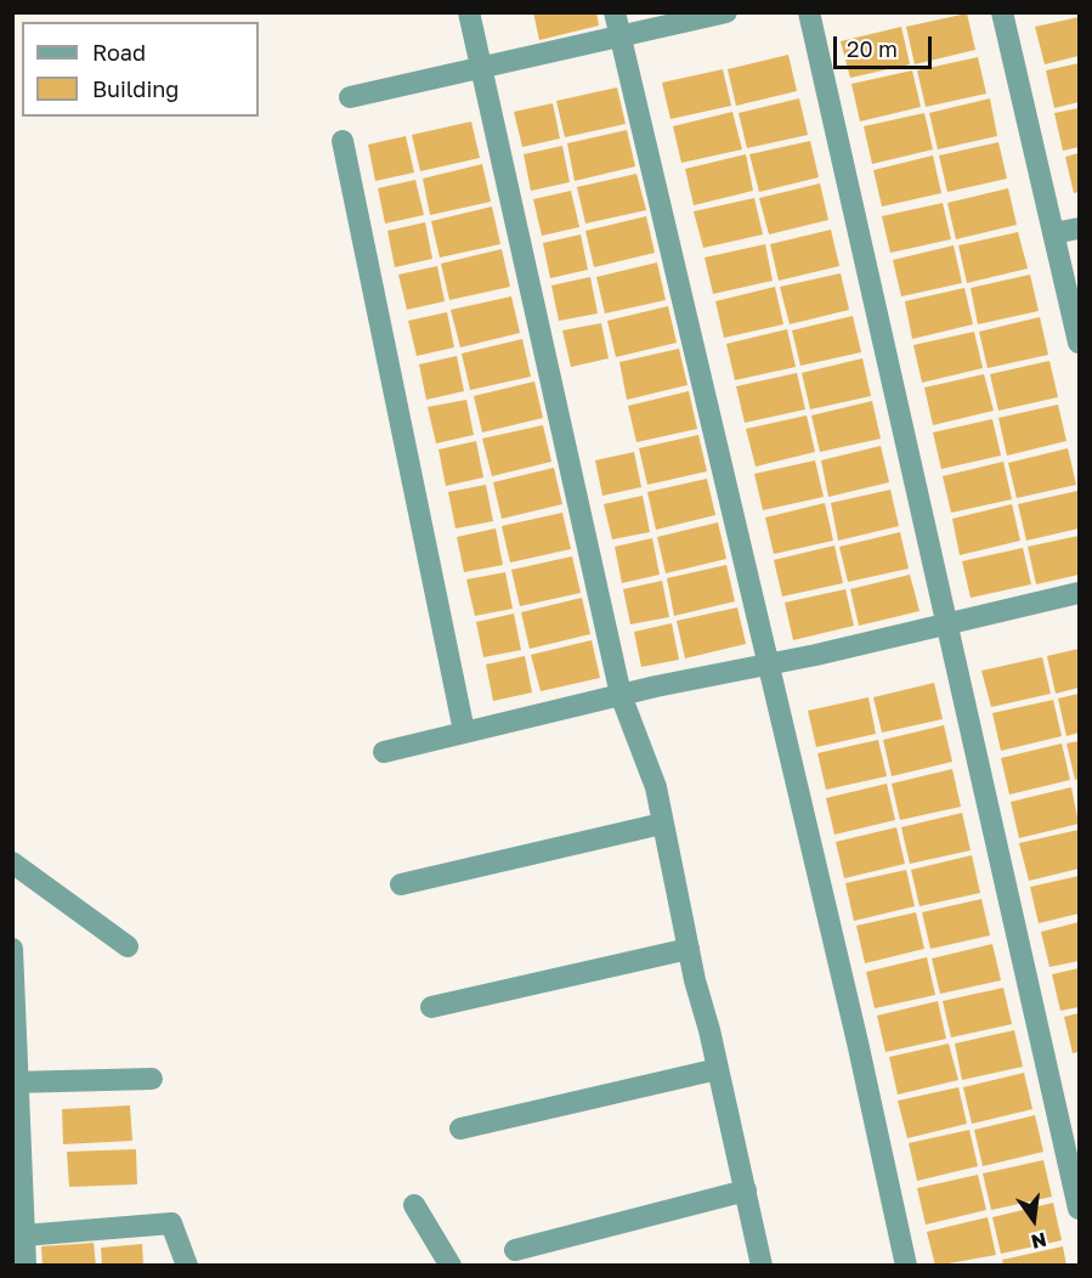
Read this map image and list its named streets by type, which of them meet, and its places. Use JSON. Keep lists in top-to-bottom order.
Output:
{
  "legend": ["Road", "Building"],
  "scale_bar": "20 m",
  "north": "bottom"
}
